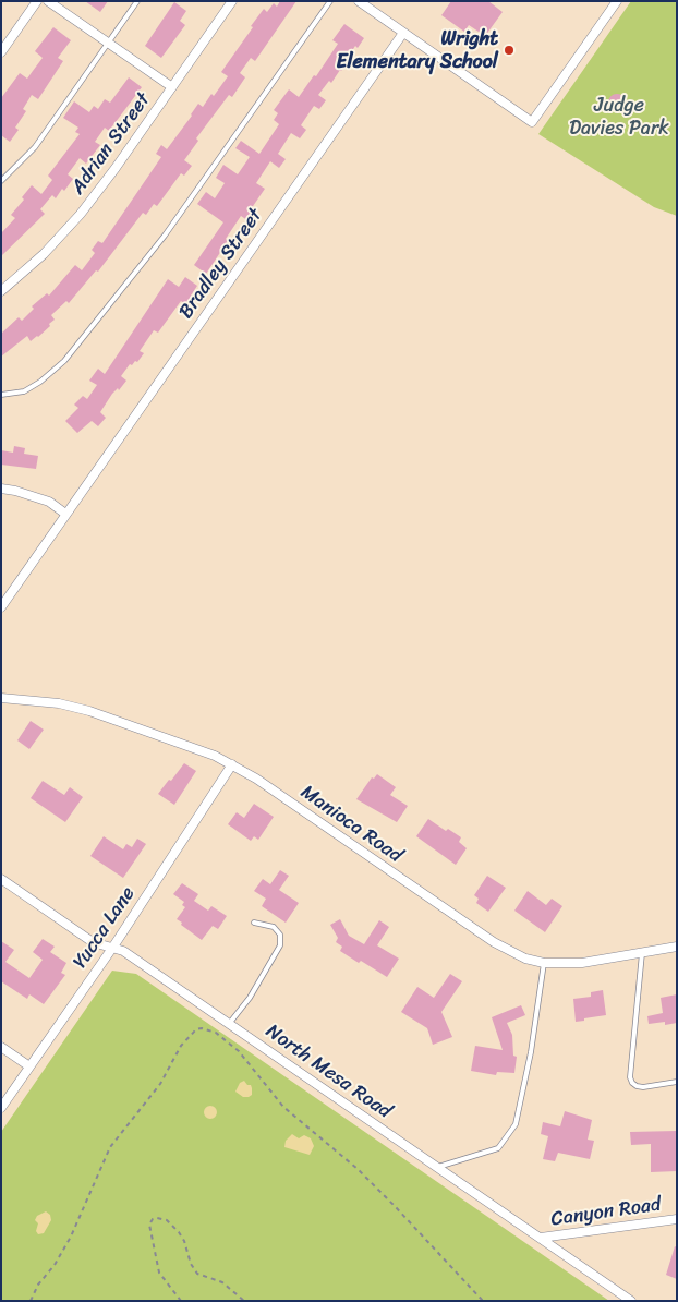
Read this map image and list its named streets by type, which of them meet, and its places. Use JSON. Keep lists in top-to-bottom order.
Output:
{
  "streets": {
    "street": [
      "Adrian Street",
      "Bradley Street",
      "Manioca Road",
      "Yucca Lane",
      "North Mesa Road",
      "Canyon Road"
    ]
  },
  "crossings": [
    ["Manioca Road", "Yucca Lane"],
    ["Yucca Lane", "North Mesa Road"],
    ["North Mesa Road", "Canyon Road"]
  ],
  "parks": ["Judge Davies Park"],
  "places": ["Wright Elementary School"]
}
